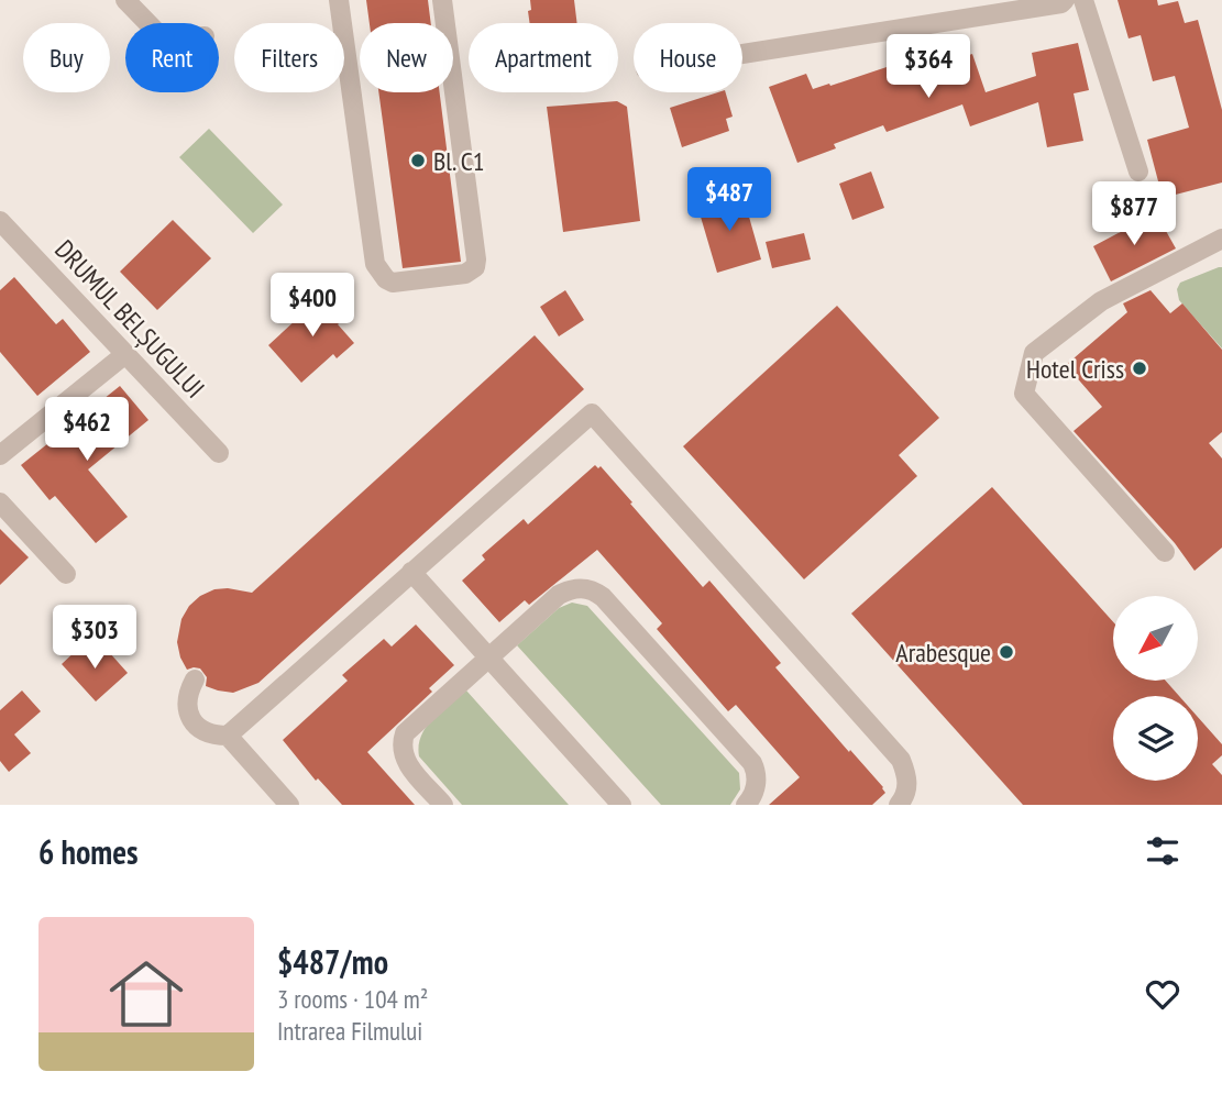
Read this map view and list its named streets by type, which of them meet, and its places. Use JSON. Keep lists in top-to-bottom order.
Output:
{
  "streets": {
    "street": ["DRUMUL BELȘUGULUI"]
  },
  "places": ["Bl. C1", "Hotel Criss", "Arabesque"],
  "north": "bottom left",
  "page": {
    "chip": [
      "Buy",
      "Rent",
      "Filters",
      "New",
      "Apartment",
      "House"
    ],
    "price": [
      "$364",
      "$487",
      "$877",
      "$400",
      "$462",
      "$303"
    ],
    "heading": "6 homes",
    "list": [
      {
        "name": "$487/mo",
        "note": "3 rooms · 104 m² · Intrarea Filmului"
      }
    ]
  }
}
